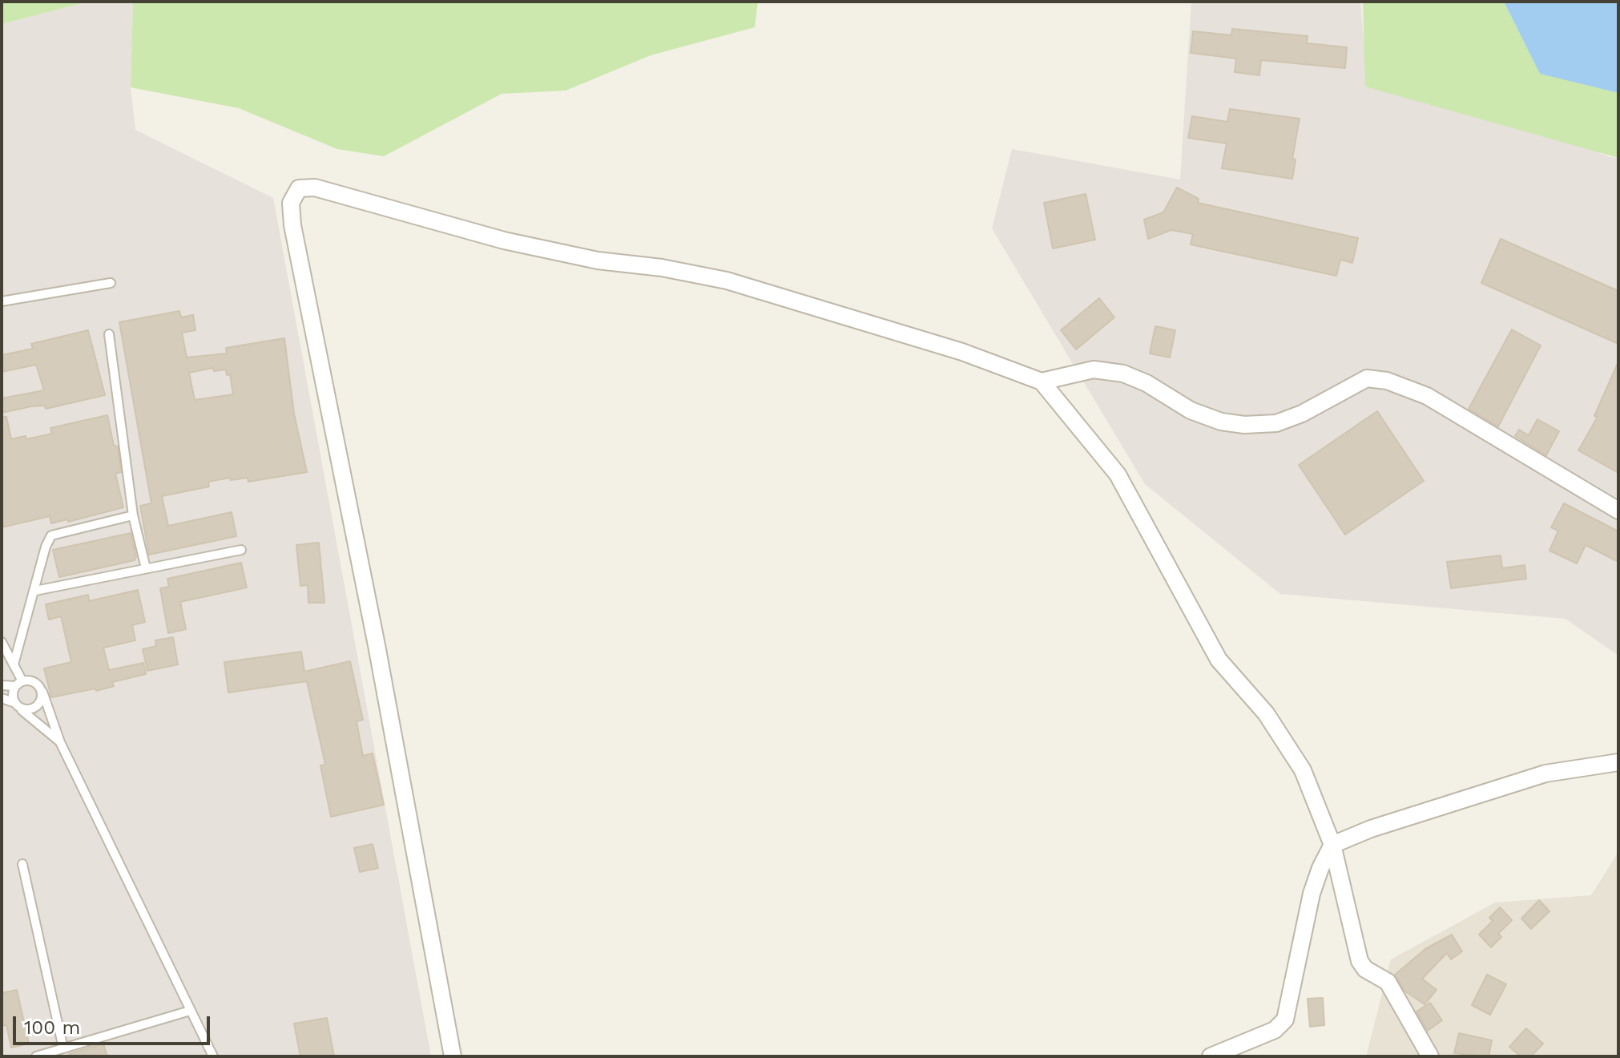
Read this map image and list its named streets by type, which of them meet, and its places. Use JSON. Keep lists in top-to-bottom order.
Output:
{
  "scale_bar": "100 m"
}
